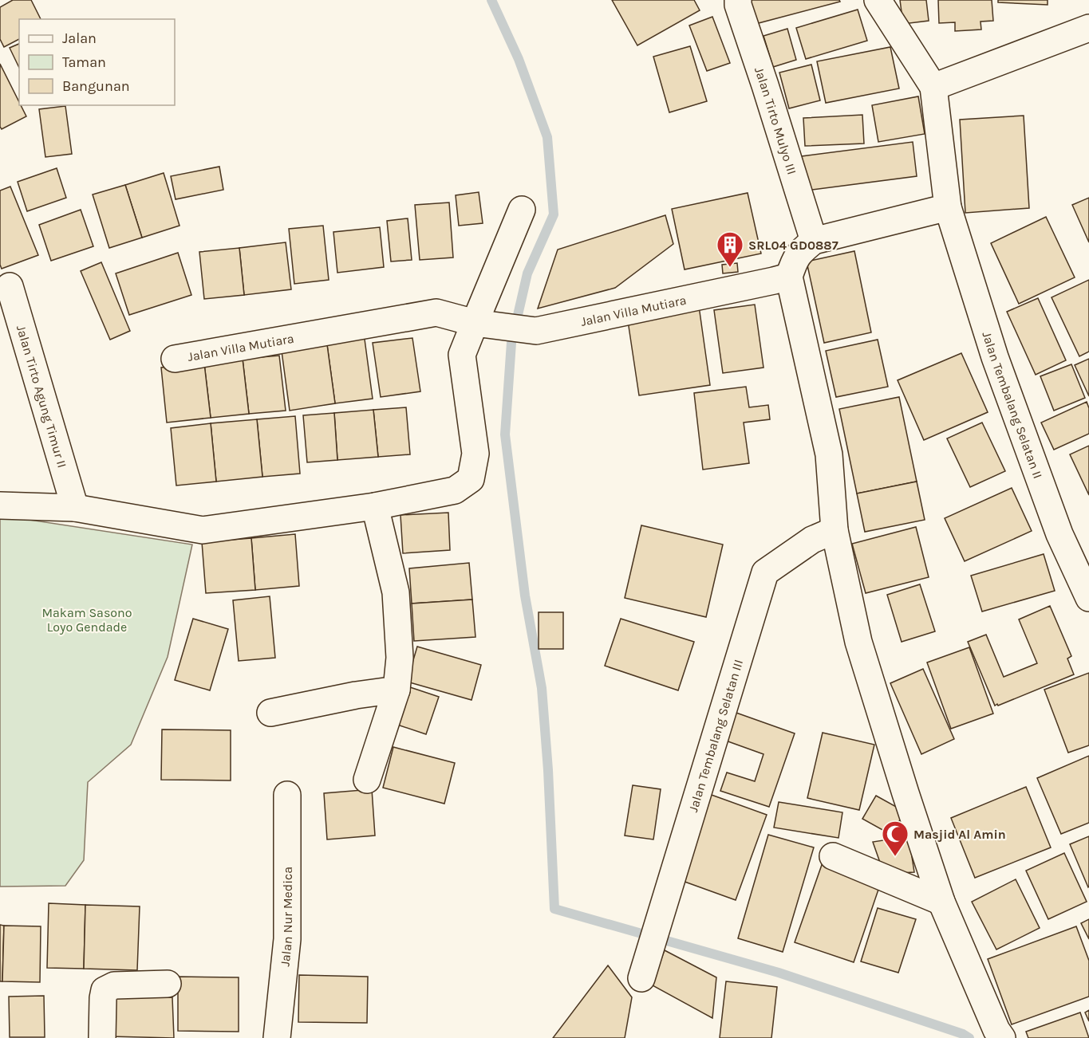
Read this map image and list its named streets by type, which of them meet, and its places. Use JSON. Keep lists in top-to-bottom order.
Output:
{
  "streets": {
    "street": [
      "Jalan Tirto Mulyo III",
      "Jalan Villa Mutiara",
      "Jalan Tirto Agung Timur II",
      "Jalan Tembalang Selatan II",
      "Jalan Tembalang Selatan III",
      "Jalan Nur Medica"
    ]
  },
  "parks": ["Makam Sasono Loyo Gendade"],
  "places": {
    "building": ["SRL04 GD0887"],
    "mosque": ["Masjid Al Amin"]
  },
  "legend": ["Jalan", "Taman", "Bangunan"]
}
